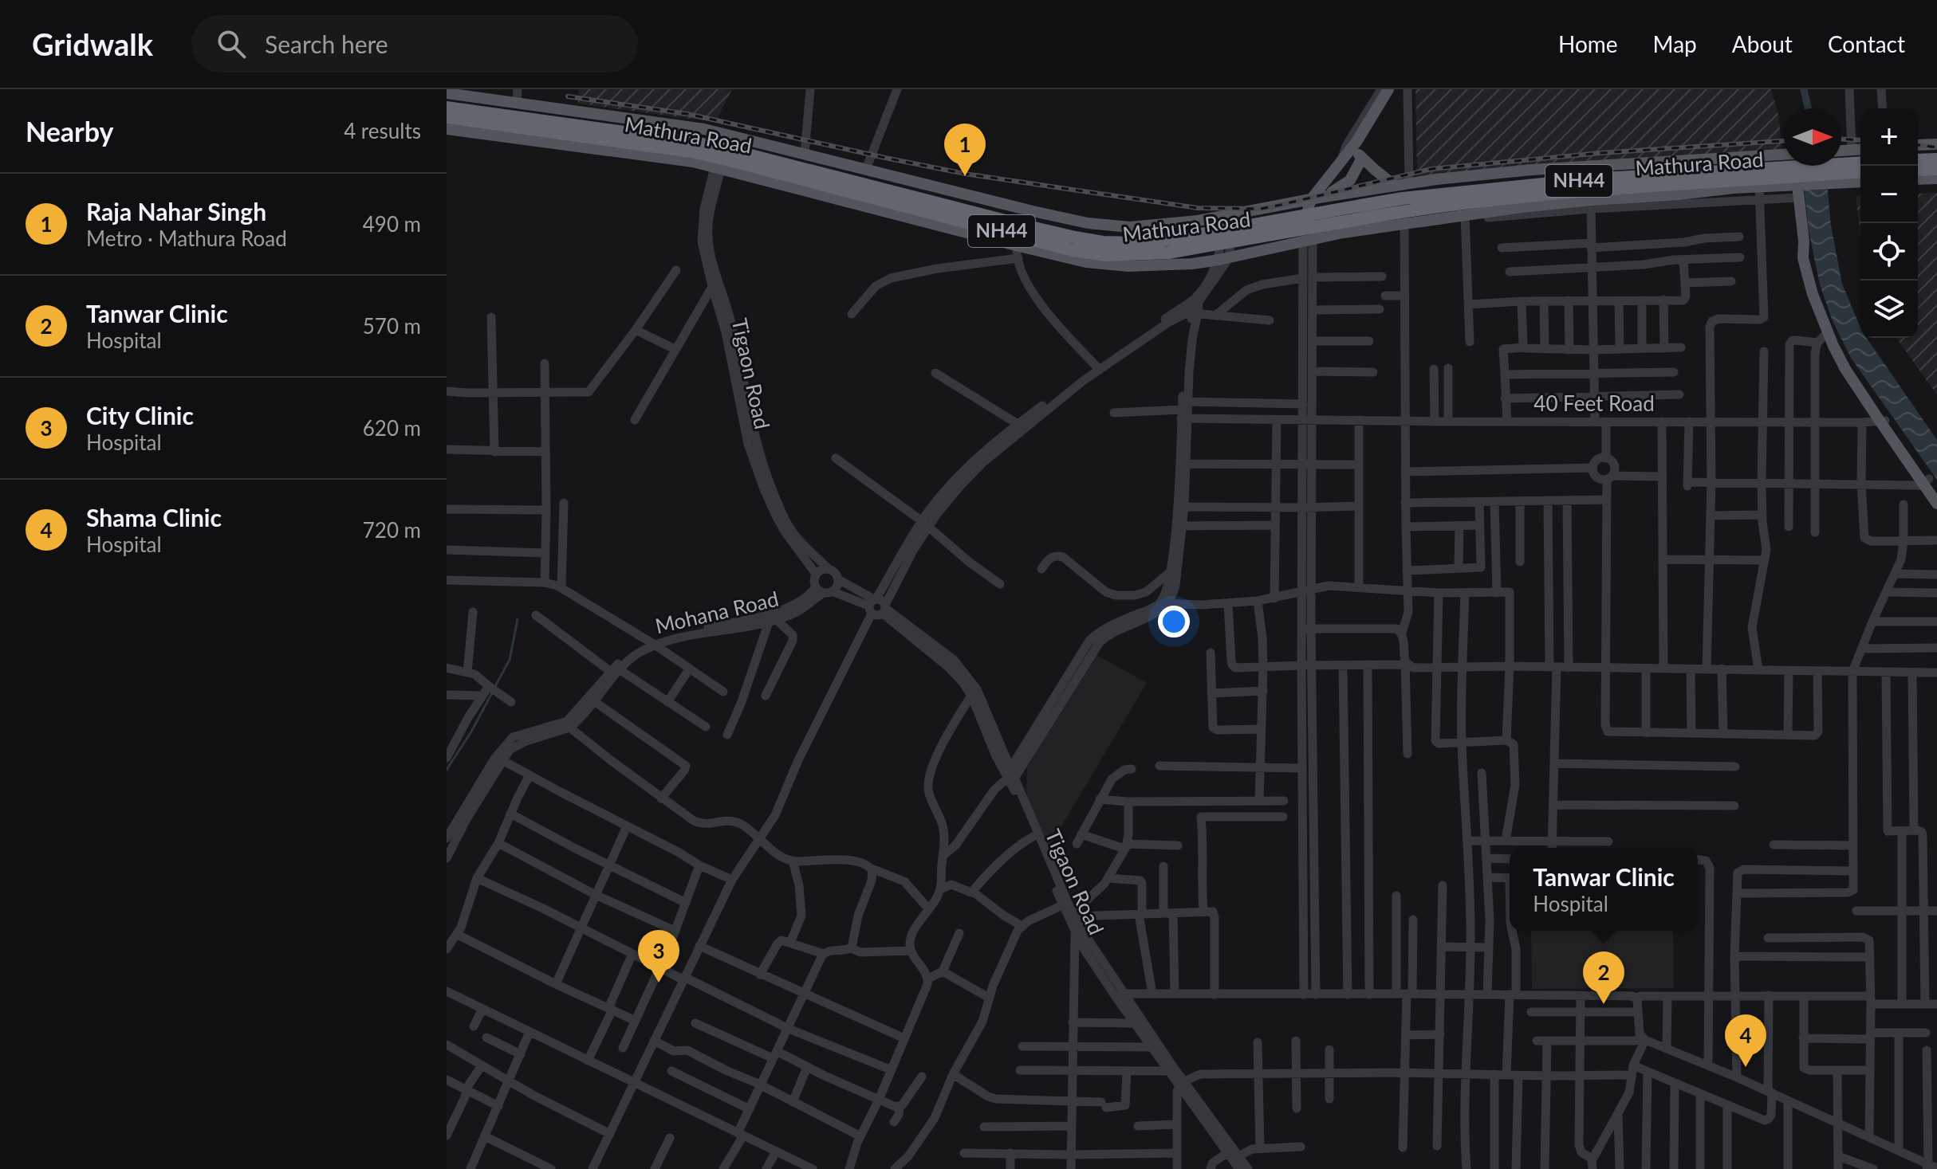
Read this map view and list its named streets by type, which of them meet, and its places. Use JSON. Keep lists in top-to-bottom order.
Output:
{
  "streets": {
    "highway": ["Mathura Road", "NH44"],
    "street": ["Tigaon Road", "40 Feet Road", "Mohana Road"]
  },
  "crossings": [
    ["Tigaon Road", "Mohana Road"]
  ],
  "north": "right",
  "page": {
    "header": "Gridwalk",
    "search": "Search here",
    "nav": [
      "Home",
      "Map",
      "About",
      "Contact"
    ],
    "heading": ["Nearby", "4 results"],
    "map_buttons": ["+", "−"],
    "pins": [
      "1",
      "3",
      "2",
      "4"
    ],
    "list": [
      {
        "mark": "1",
        "name": "Raja Nahar Singh",
        "note": "Metro · Mathura Road",
        "value": "490 m"
      },
      {
        "mark": "2",
        "name": "Tanwar Clinic",
        "note": "Hospital",
        "value": "570 m"
      },
      {
        "mark": "3",
        "name": "City Clinic",
        "note": "Hospital",
        "value": "620 m"
      },
      {
        "mark": "4",
        "name": "Shama Clinic",
        "note": "Hospital",
        "value": "720 m"
      }
    ],
    "popup": ["Tanwar Clinic", "Hospital"]
  }
}
